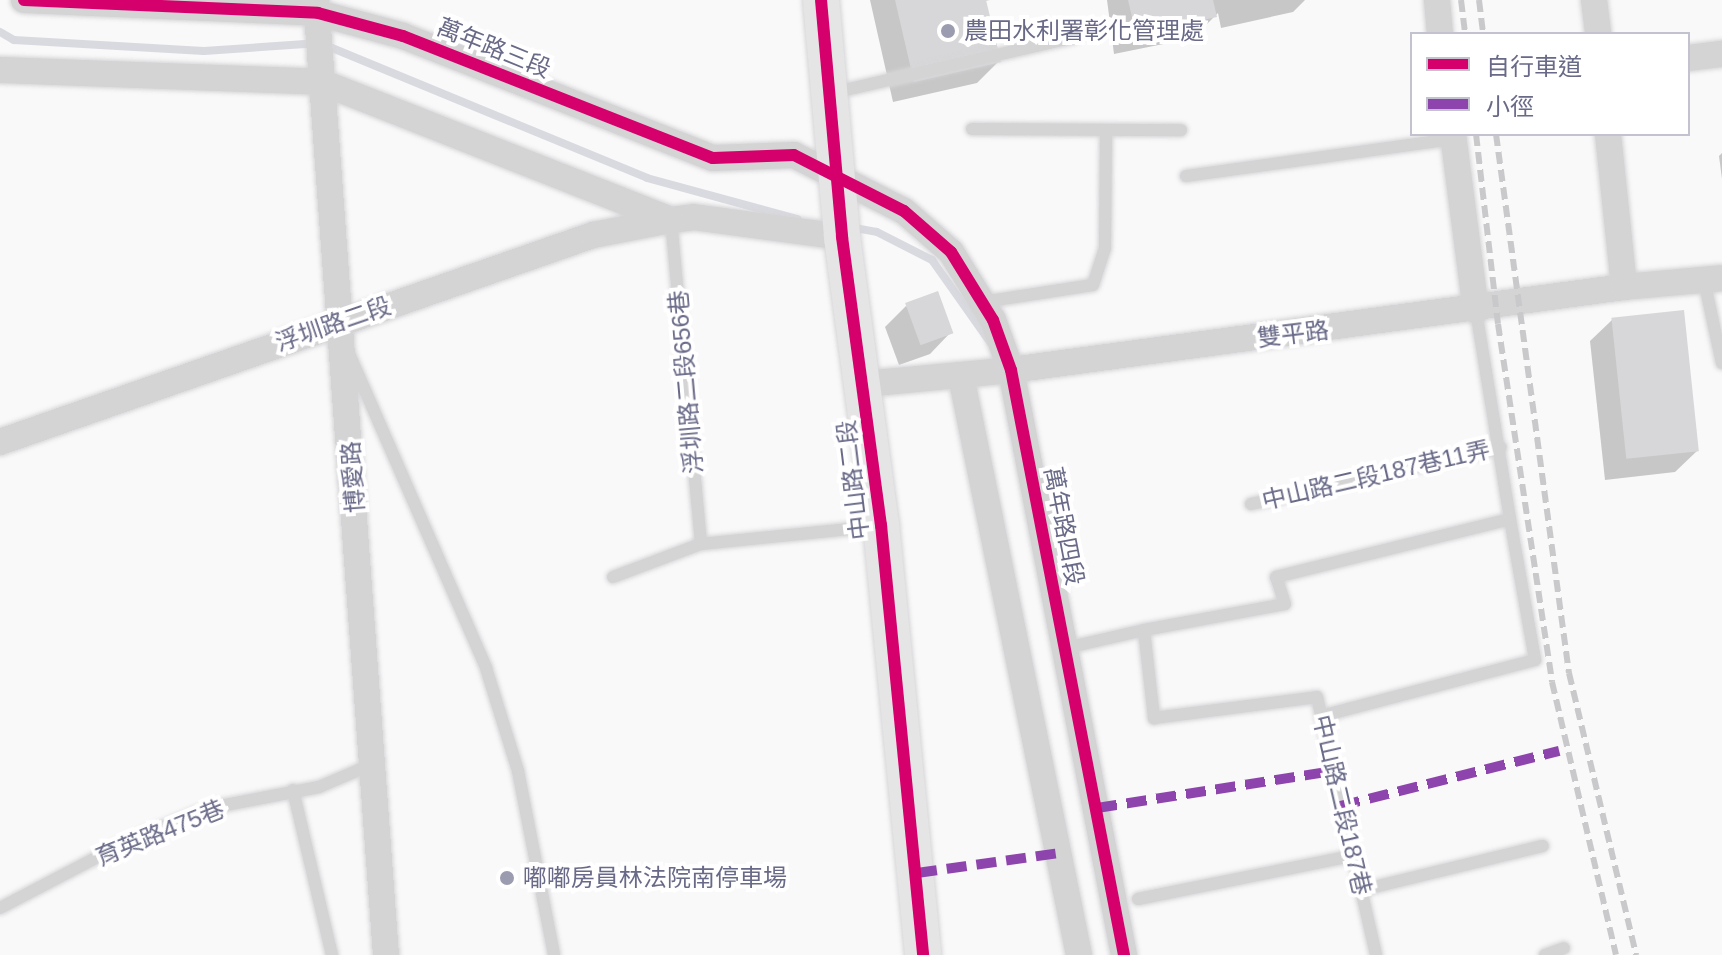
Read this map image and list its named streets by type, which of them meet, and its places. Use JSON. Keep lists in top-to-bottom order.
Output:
{
  "streets": {
    "street": [
      "萬年路三段",
      "浮圳路二段",
      "雙平路",
      "博愛路",
      "中山路二段",
      "萬年路四段"
    ],
    "lane": [
      "浮圳路二段656巷",
      "中山路二段187巷11弄",
      "中山路二段187巷",
      "育英路475巷"
    ]
  },
  "crossings": [
    ["萬年路三段", "博愛路"],
    ["萬年路三段", "中山路二段"],
    ["萬年路三段", "萬年路四段"],
    ["浮圳路二段", "浮圳路二段656巷"],
    ["浮圳路二段", "博愛路"],
    ["雙平路", "中山路二段"],
    ["雙平路", "萬年路四段"],
    ["博愛路", "育英路475巷"],
    ["中山路二段", "萬年路四段"]
  ],
  "places": ["農田水利署彰化管理處", "嘟嘟房員林法院南停車場"],
  "legend": ["自行車道", "小徑"]
}
